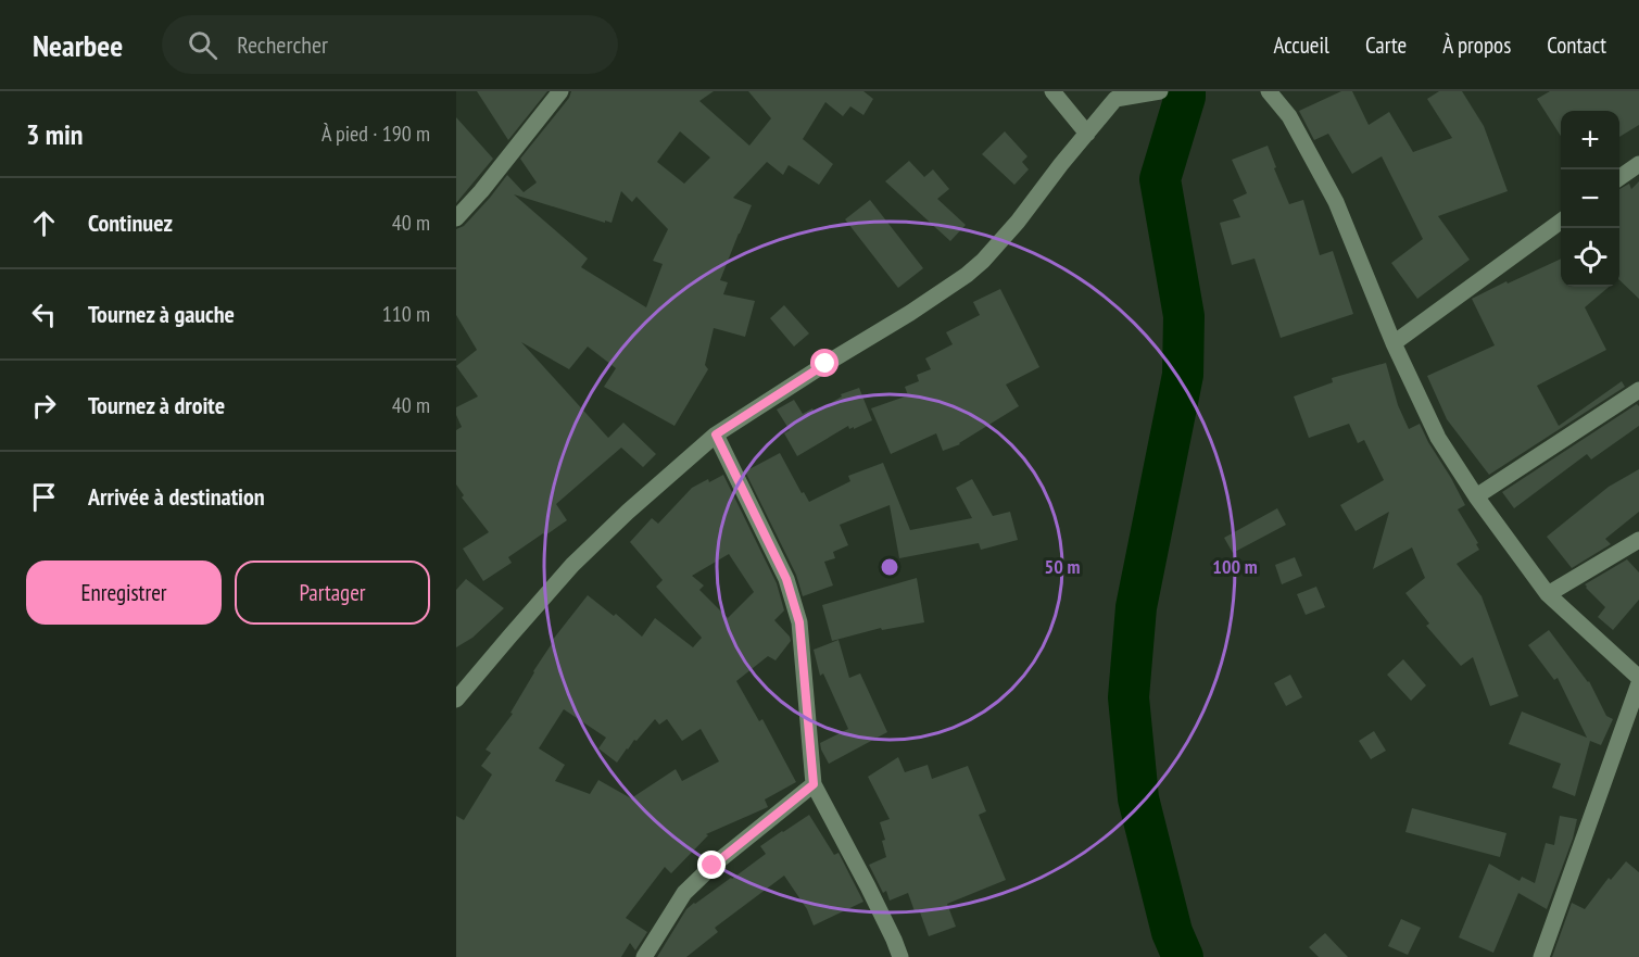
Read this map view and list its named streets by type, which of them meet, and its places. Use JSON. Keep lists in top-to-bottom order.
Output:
{
  "page": {
    "header": "Nearbee",
    "search": "Rechercher",
    "nav": [
      "Accueil",
      "Carte",
      "À propos",
      "Contact"
    ],
    "heading": ["3 min", "À pied · 190 m"],
    "map_buttons": ["+", "−"],
    "list": [
      ["Continuez", "40 m"],
      ["Tournez à gauche", "110 m"],
      ["Tournez à droite", "40 m"],
      "Arrivée à destination"
    ],
    "buttons": ["Enregistrer", "Partager"]
  },
  "rings": ["50 m", "100 m"]
}
